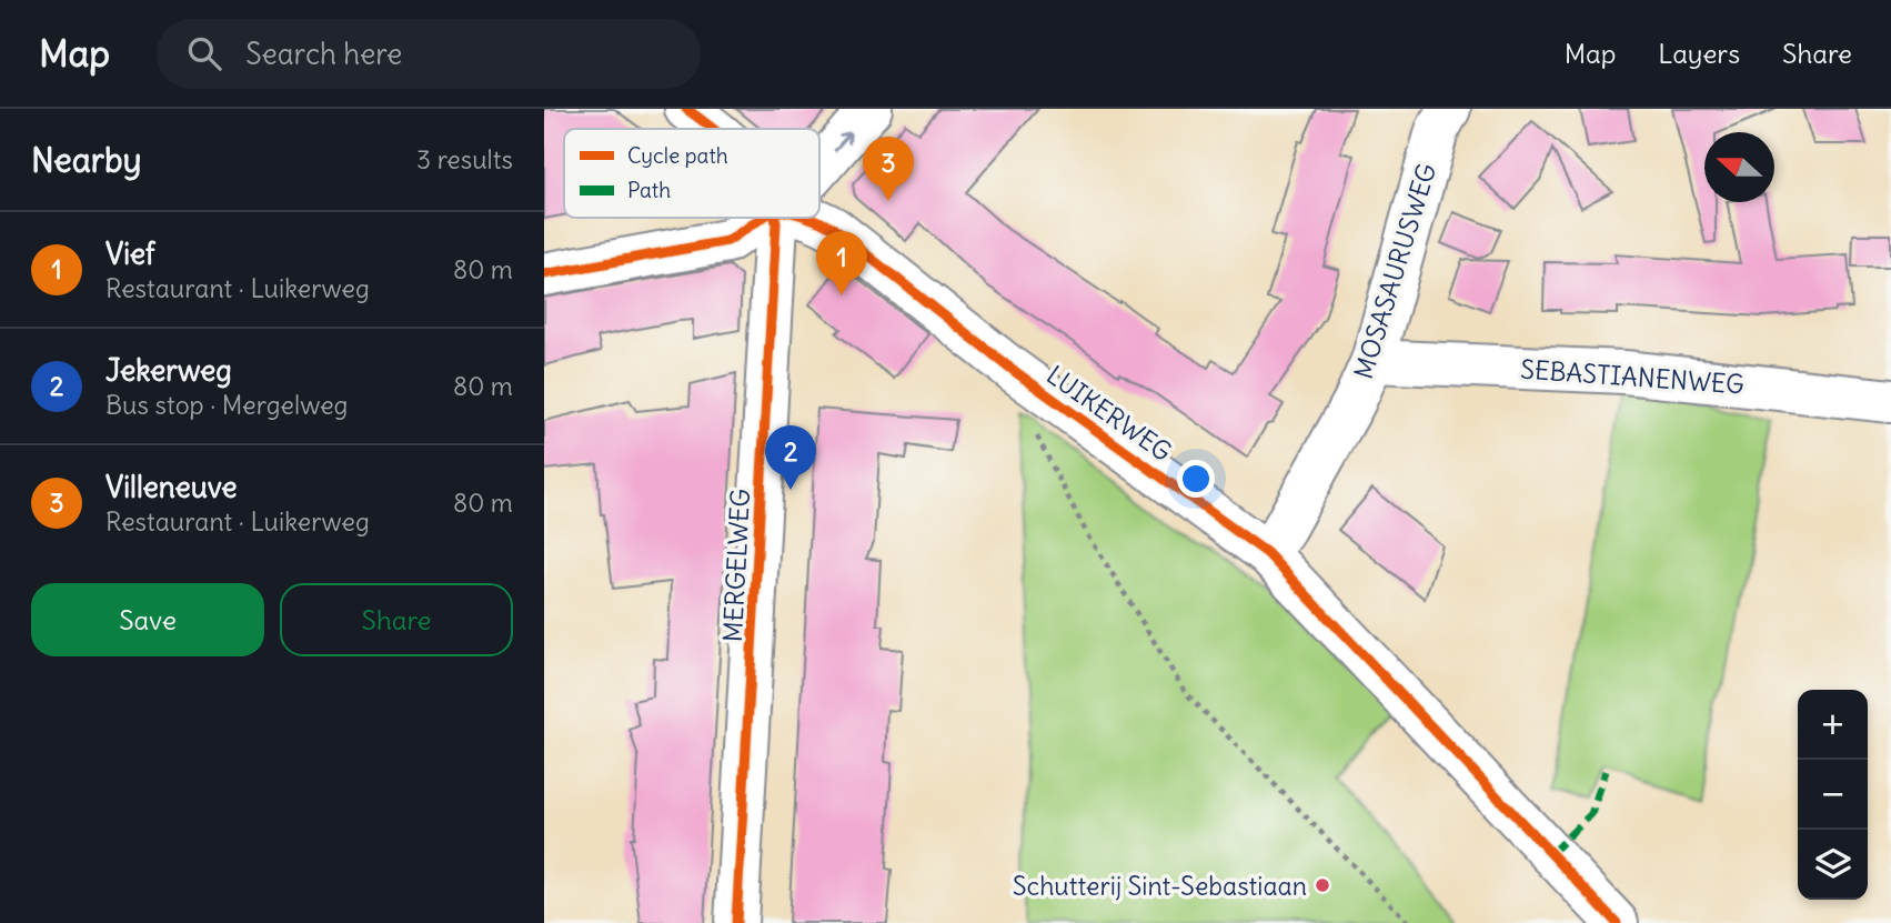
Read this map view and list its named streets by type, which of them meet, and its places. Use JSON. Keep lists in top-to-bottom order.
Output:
{
  "streets": {
    "street": [
      "MOSASAURUSWEG",
      "SEBASTIANENWEG",
      "LUIKERWEG",
      "MERGELWEG"
    ]
  },
  "crossings": [
    ["MOSASAURUSWEG", "SEBASTIANENWEG"],
    ["MOSASAURUSWEG", "LUIKERWEG"]
  ],
  "places": ["Schutterij Sint-Sebastiaan"],
  "legend": ["Cycle path", "Path"],
  "north": "left",
  "page": {
    "header": "Map",
    "search": "Search here",
    "nav": ["Map", "Layers", "Share"],
    "heading": ["Nearby", "3 results"],
    "pins": ["3", "1", "2"],
    "list": [
      {
        "mark": "1",
        "name": "Vief",
        "note": "Restaurant · Luikerweg",
        "value": "80 m"
      },
      {
        "mark": "2",
        "name": "Jekerweg",
        "note": "Bus stop · Mergelweg",
        "value": "80 m"
      },
      {
        "mark": "3",
        "name": "Villeneuve",
        "note": "Restaurant · Luikerweg",
        "value": "80 m"
      }
    ],
    "buttons": ["Save", "Share"],
    "map_buttons": ["+", "−"]
  }
}
